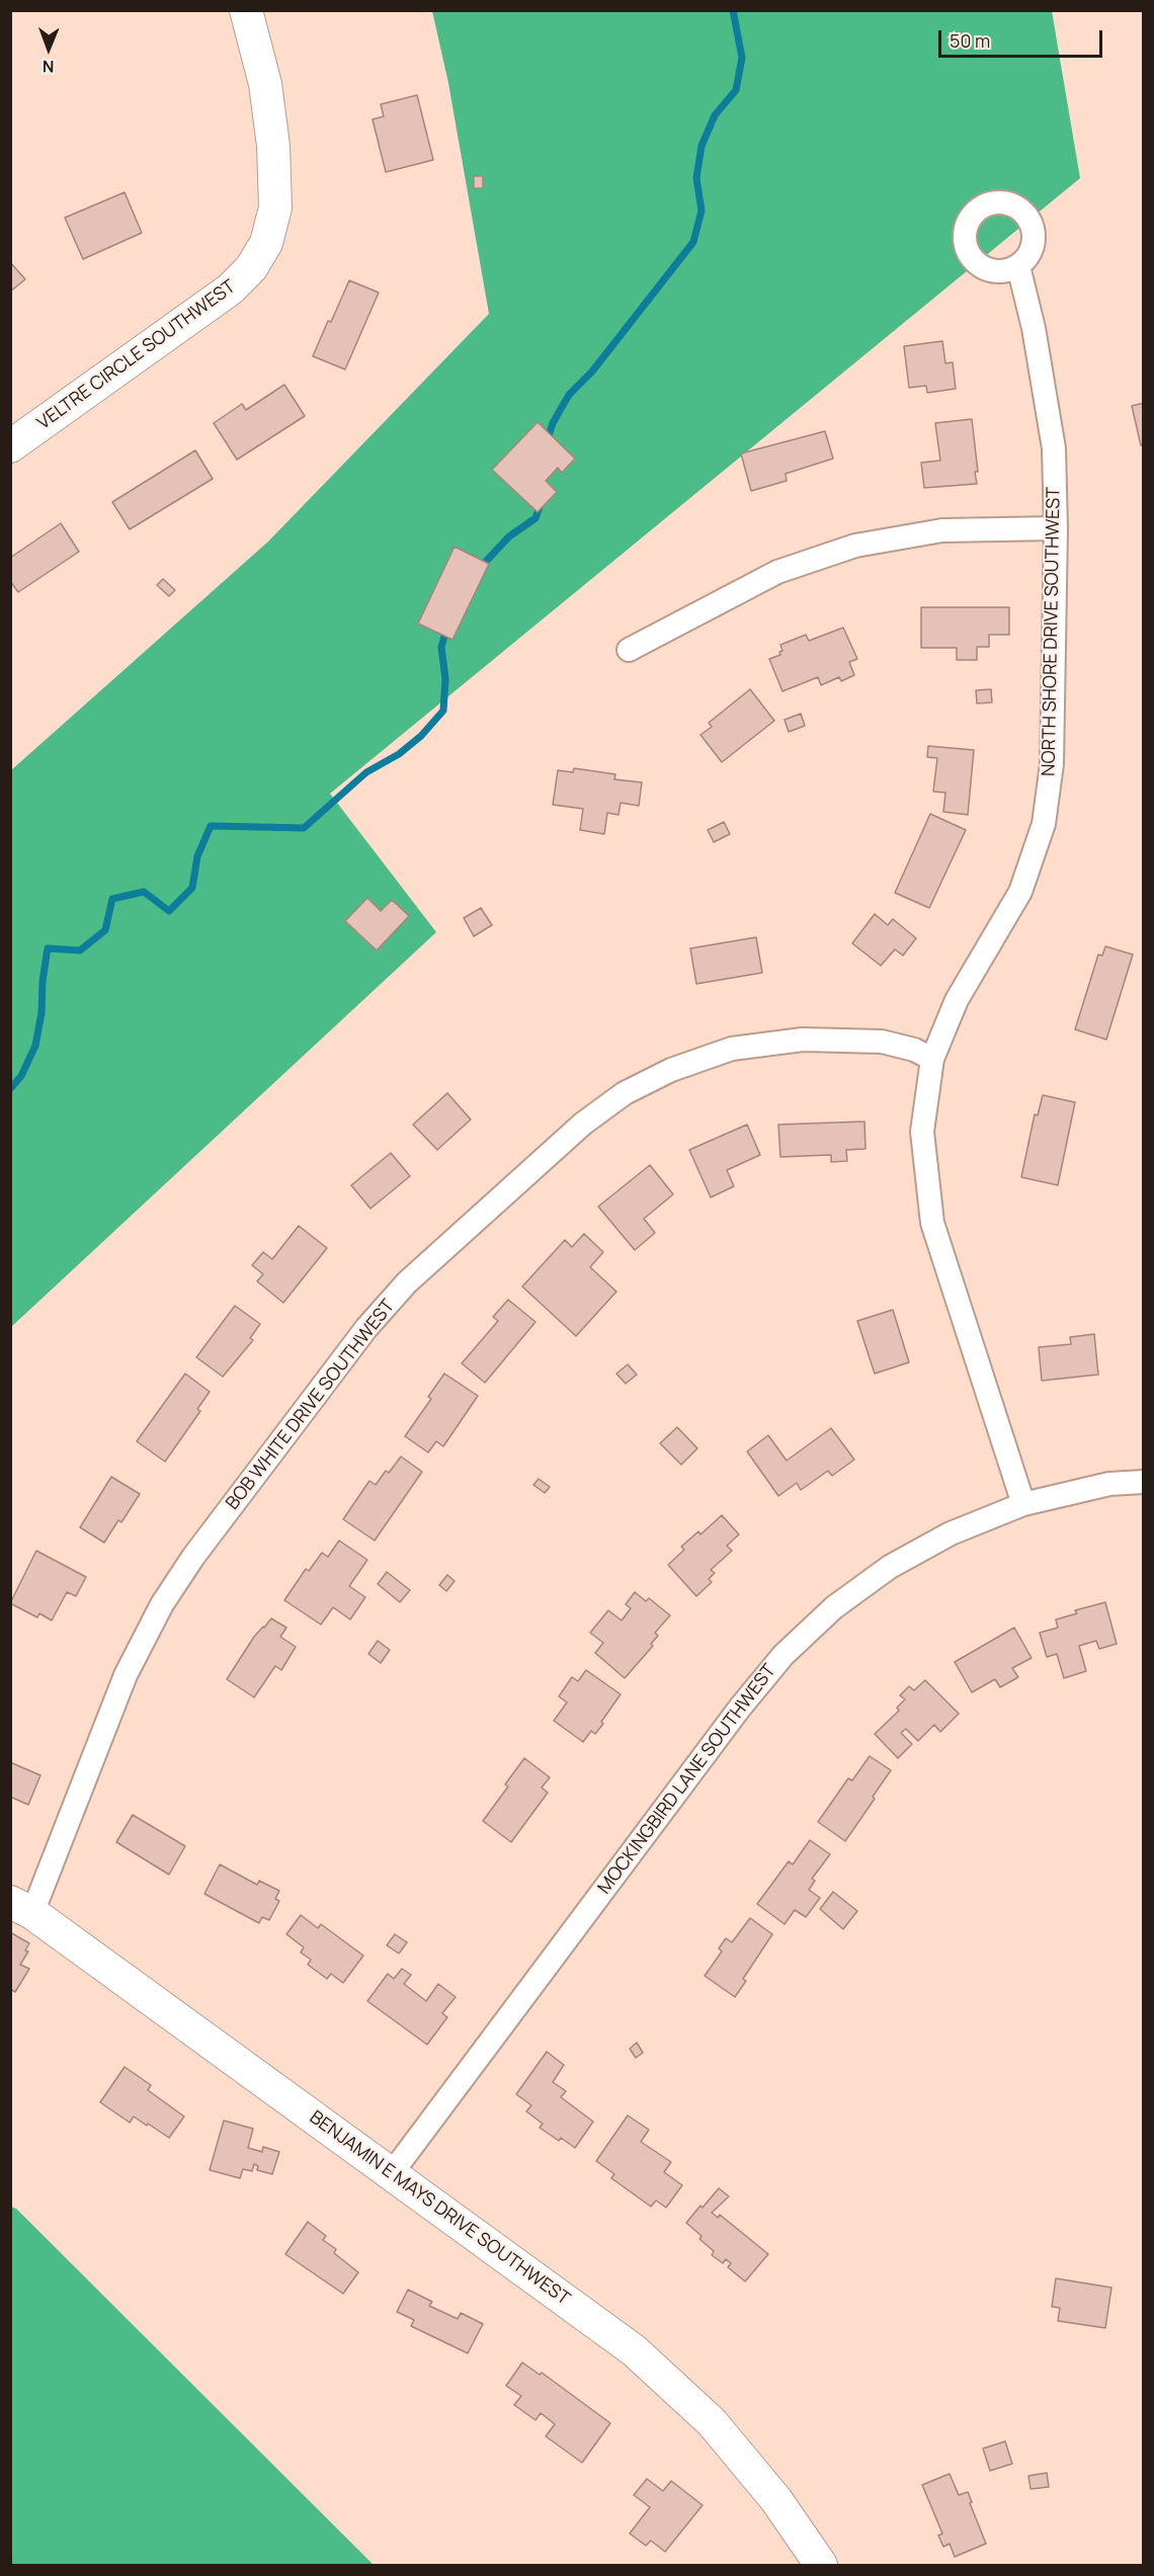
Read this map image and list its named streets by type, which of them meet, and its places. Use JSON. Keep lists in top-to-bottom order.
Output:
{
  "streets": {
    "street": [
      "VELTRE CIRCLE SOUTHWEST",
      "NORTH SHORE DRIVE SOUTHWEST",
      "BOB WHITE DRIVE SOUTHWEST",
      "MOCKINGBIRD LANE SOUTHWEST",
      "BENJAMIN E MAYS DRIVE SOUTHWEST"
    ]
  },
  "crossings": [
    ["NORTH SHORE DRIVE SOUTHWEST", "BOB WHITE DRIVE SOUTHWEST"],
    ["NORTH SHORE DRIVE SOUTHWEST", "MOCKINGBIRD LANE SOUTHWEST"],
    ["BOB WHITE DRIVE SOUTHWEST", "BENJAMIN E MAYS DRIVE SOUTHWEST"],
    ["MOCKINGBIRD LANE SOUTHWEST", "BENJAMIN E MAYS DRIVE SOUTHWEST"]
  ],
  "scale_bar": "50 m",
  "north": "bottom"
}
